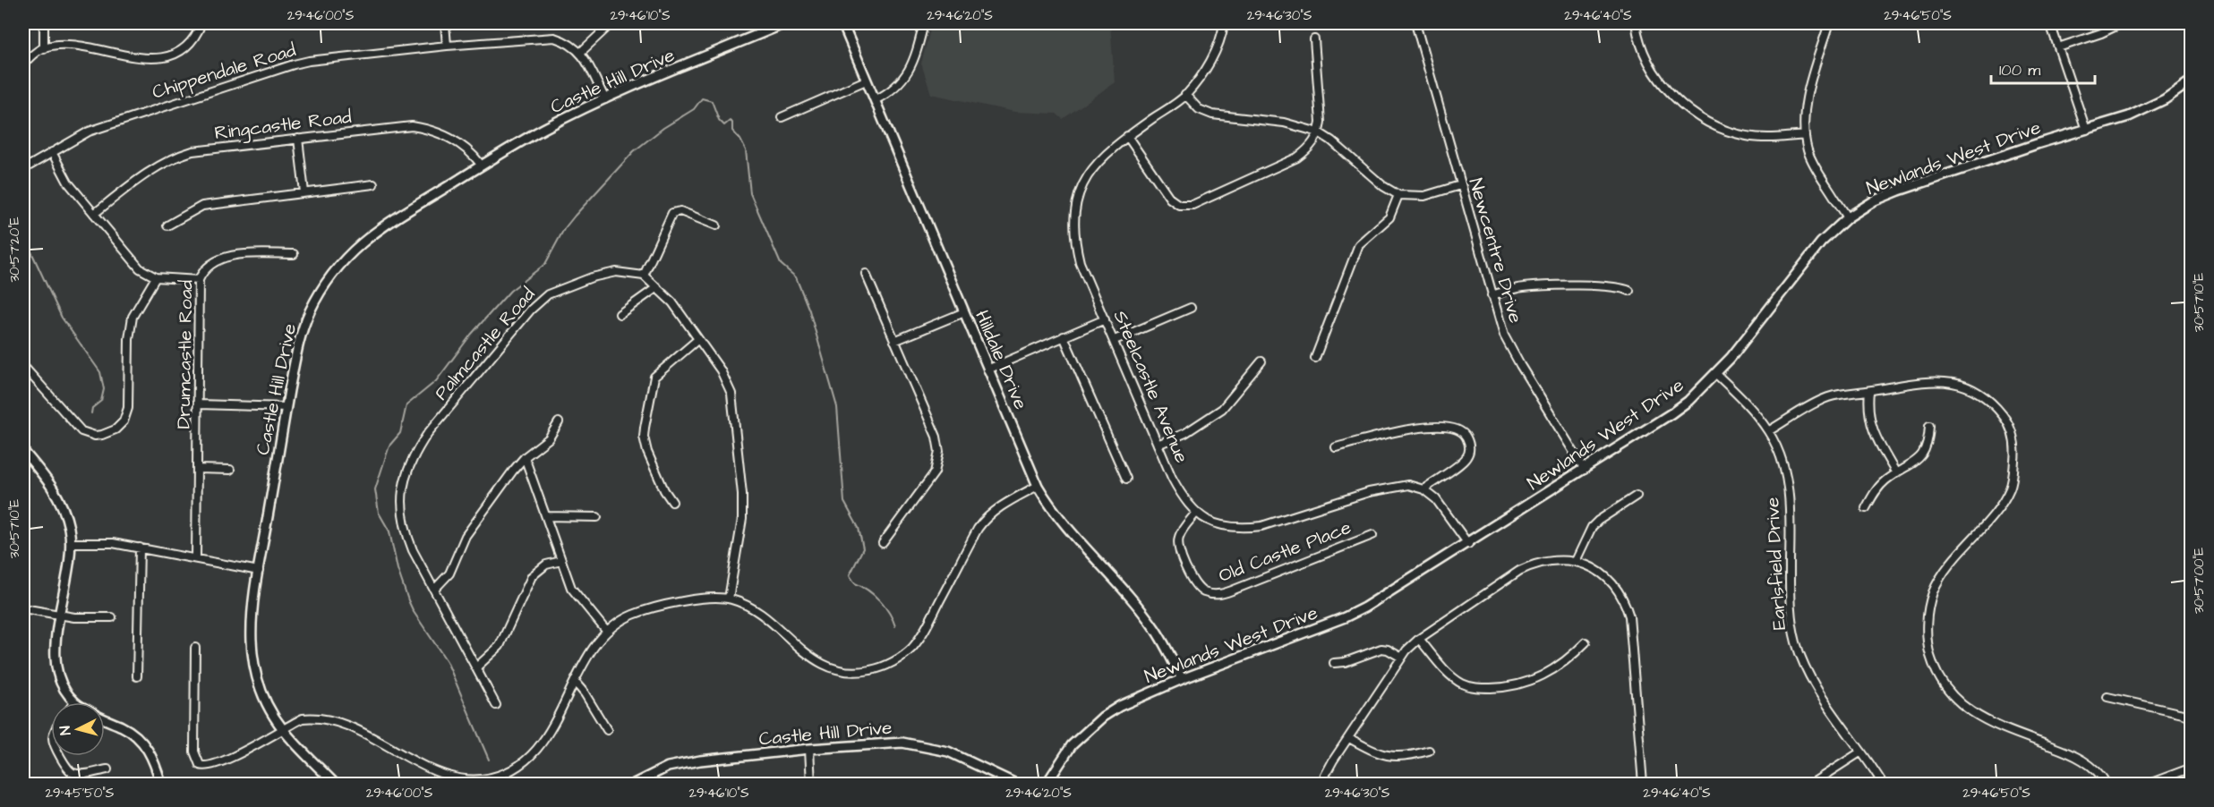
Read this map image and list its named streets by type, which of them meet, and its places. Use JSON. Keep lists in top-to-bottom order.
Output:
{
  "streets": {
    "street": [
      "Chippendale Road",
      "Castle Hill Drive",
      "Ringcastle Road",
      "Newlands West Drive",
      "Newcentre Drive",
      "Palmcastle Road",
      "Drumcastle Road",
      "Hilldale Drive",
      "Steelcastle Avenue",
      "Old Castle Place",
      "Earlsfield Drive"
    ]
  },
  "crossings": [
    ["Castle Hill Drive", "Ringcastle Road"],
    ["Newlands West Drive", "Newcentre Drive"],
    ["Newlands West Drive", "Hilldale Drive"],
    ["Newlands West Drive", "Earlsfield Drive"],
    ["Steelcastle Avenue", "Old Castle Place"]
  ],
  "scale_bar": "100 m",
  "north": "left",
  "coordinates": [
    "29°46'00\"S",
    "29°46'10\"S",
    "29°46'20\"S",
    "29°46'30\"S",
    "29°46'40\"S",
    "29°46'50\"S",
    "30°57'20\"E",
    "30°57'10\"E",
    "30°57'00\"E",
    "29°45'50\"S"
  ]
}
